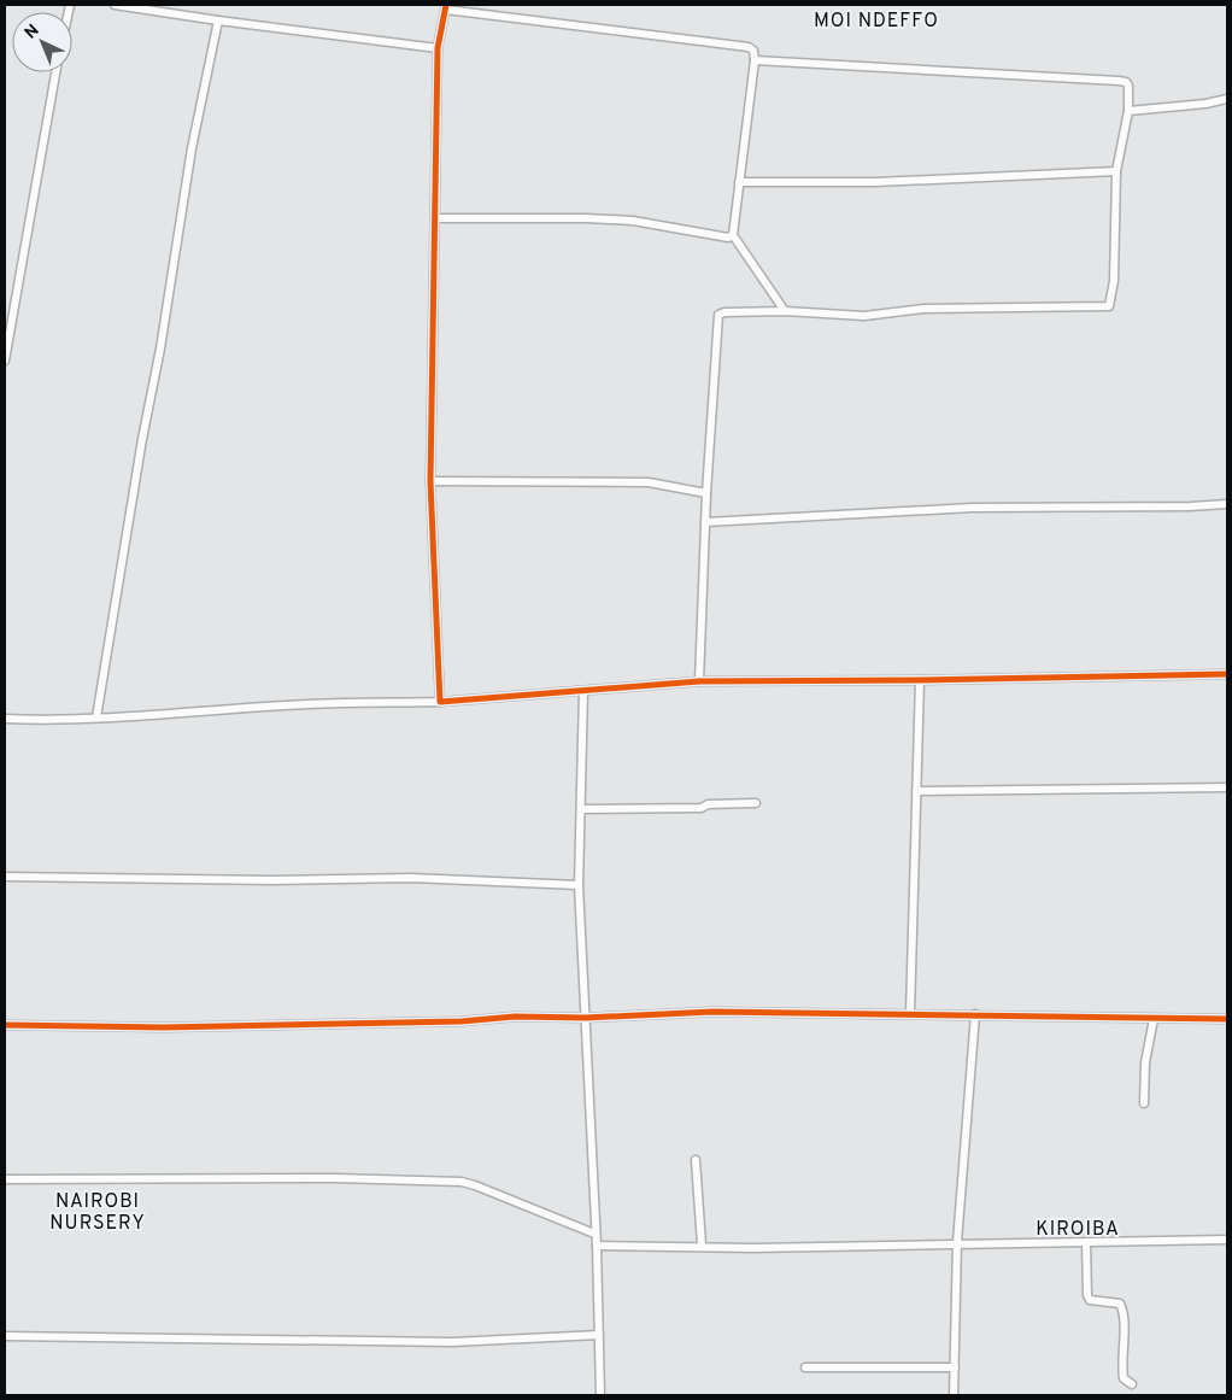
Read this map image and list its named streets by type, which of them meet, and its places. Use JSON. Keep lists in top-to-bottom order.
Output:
{
  "districts": ["MOI NDEFFO", "NAIROBI NURSERY", "KIROIBA"],
  "north": "top left"
}
